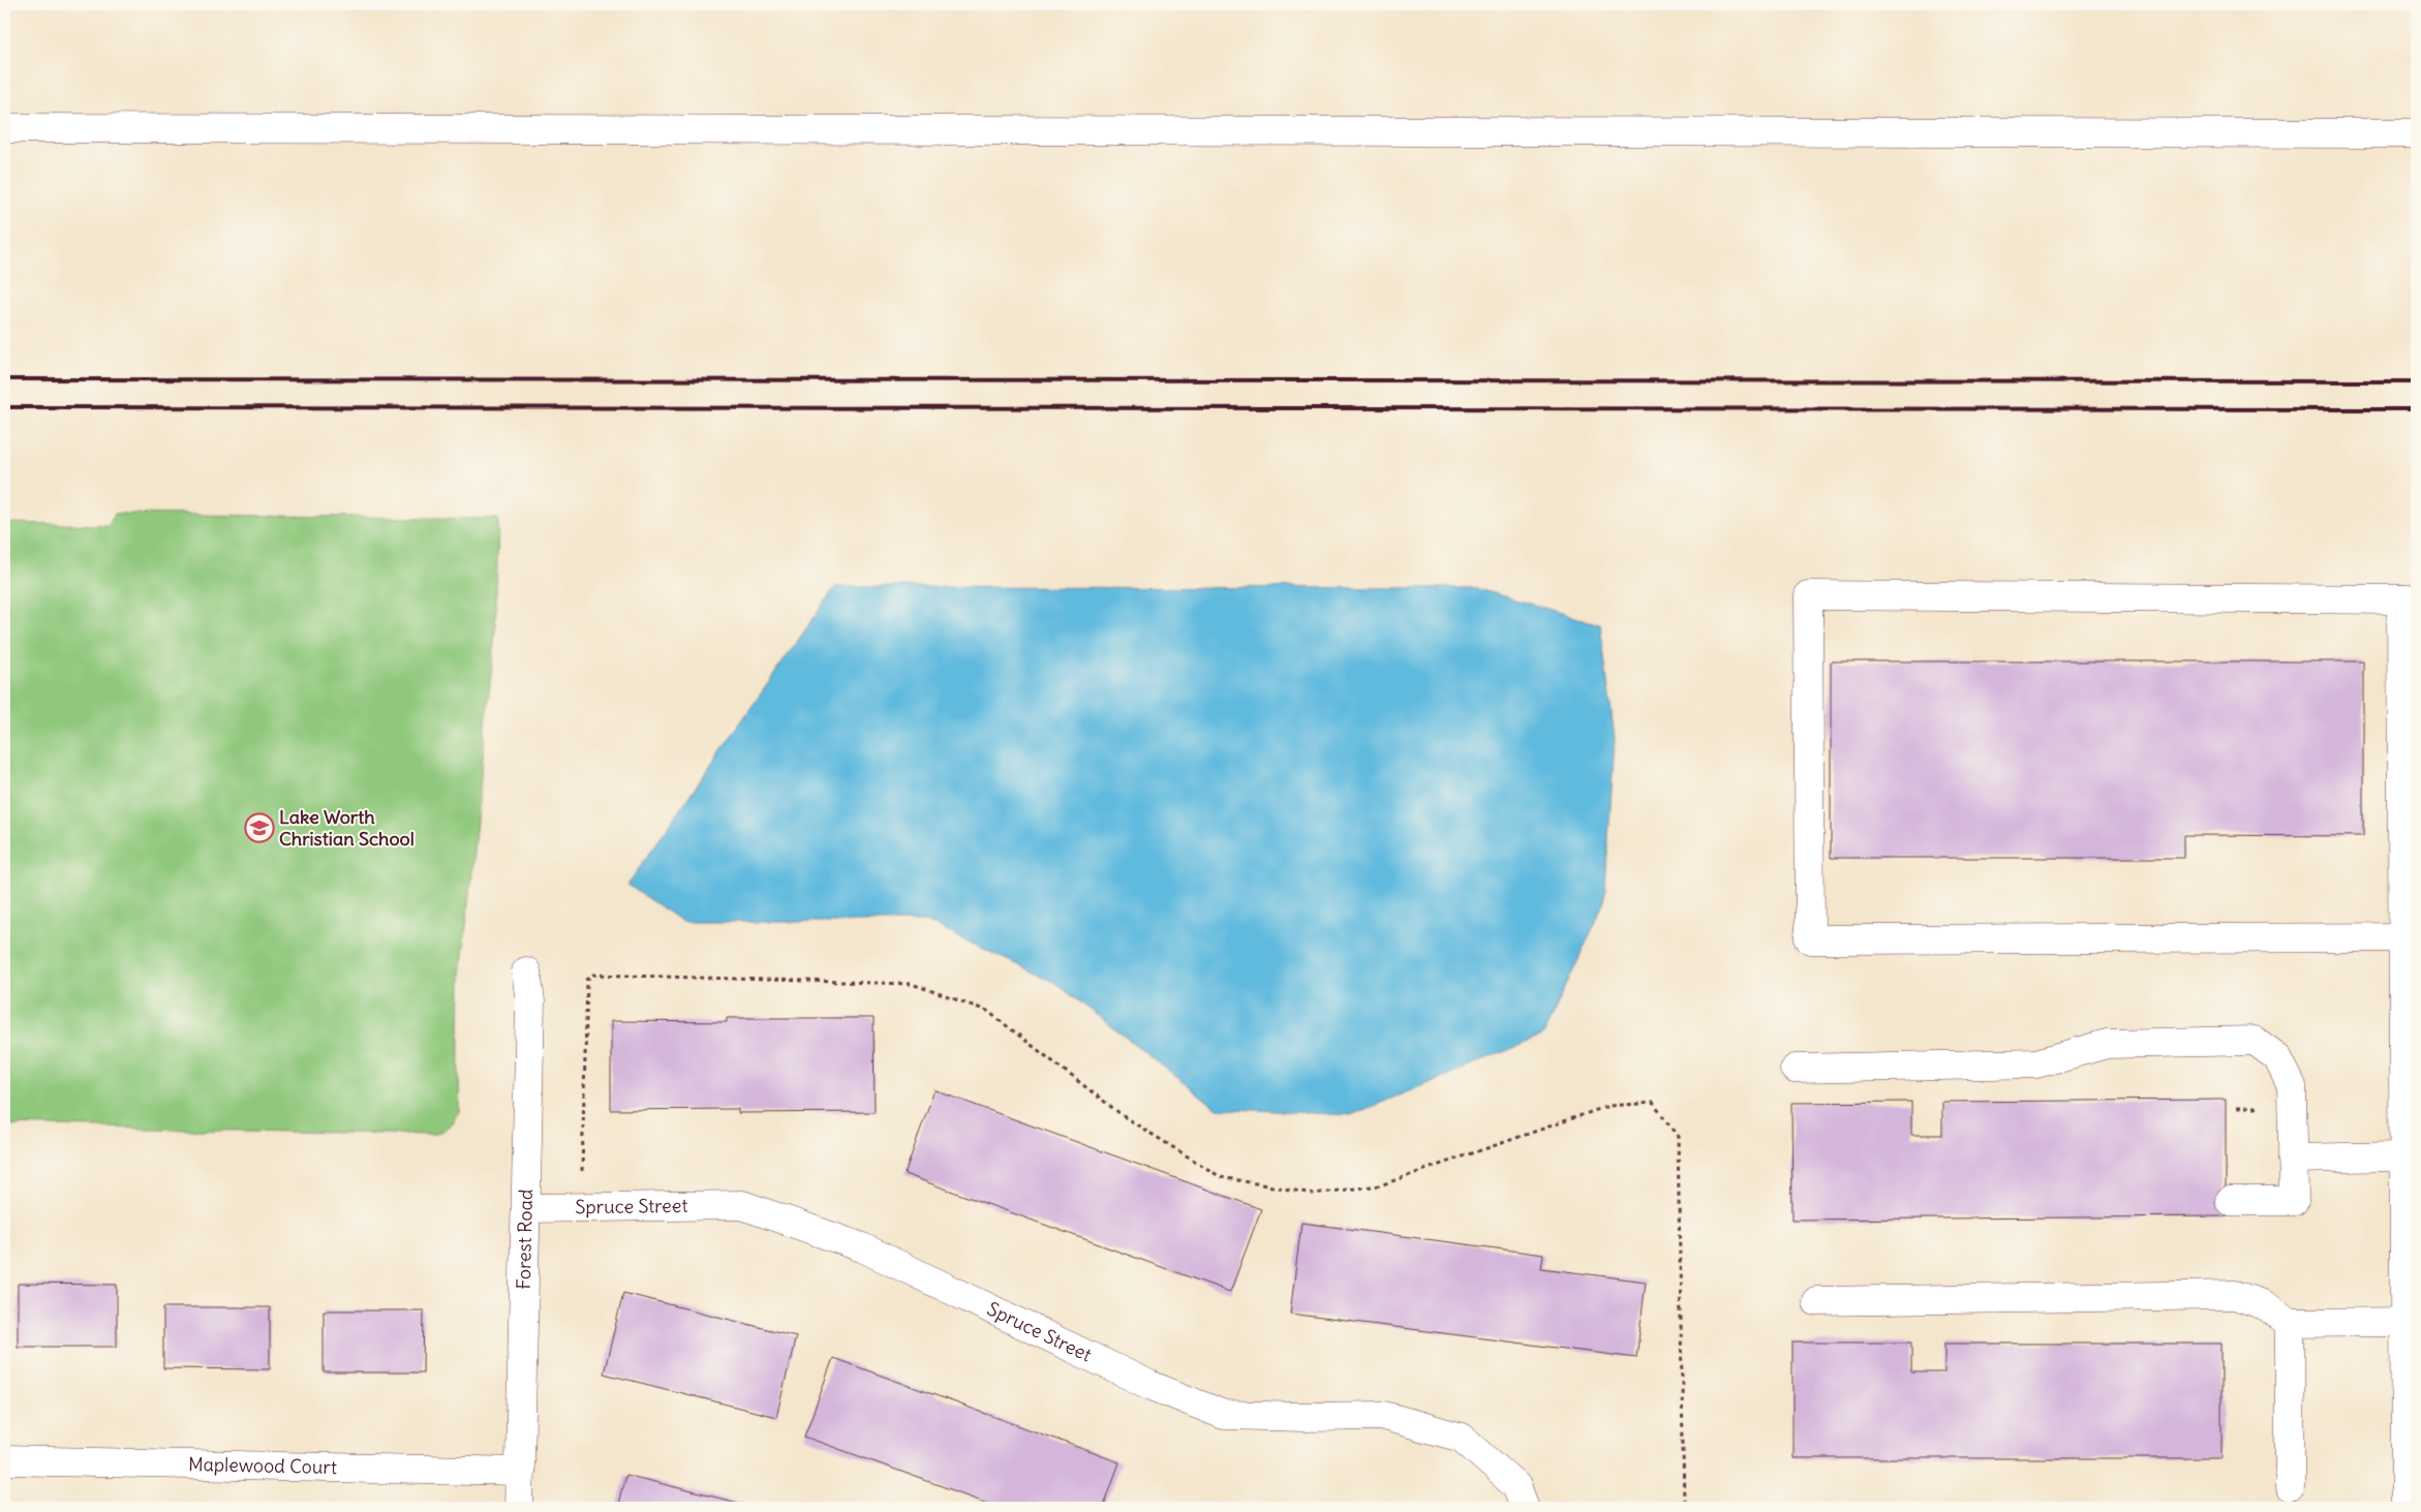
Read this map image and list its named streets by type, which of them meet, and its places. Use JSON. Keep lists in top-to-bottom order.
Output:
{
  "streets": {
    "main road": ["Spruce Street", "Forest Road", "Maplewood Court"]
  },
  "crossings": [
    ["Spruce Street", "Forest Road"],
    ["Forest Road", "Maplewood Court"]
  ],
  "places": {
    "school or university": ["Lake Worth Christian School"]
  }
}
